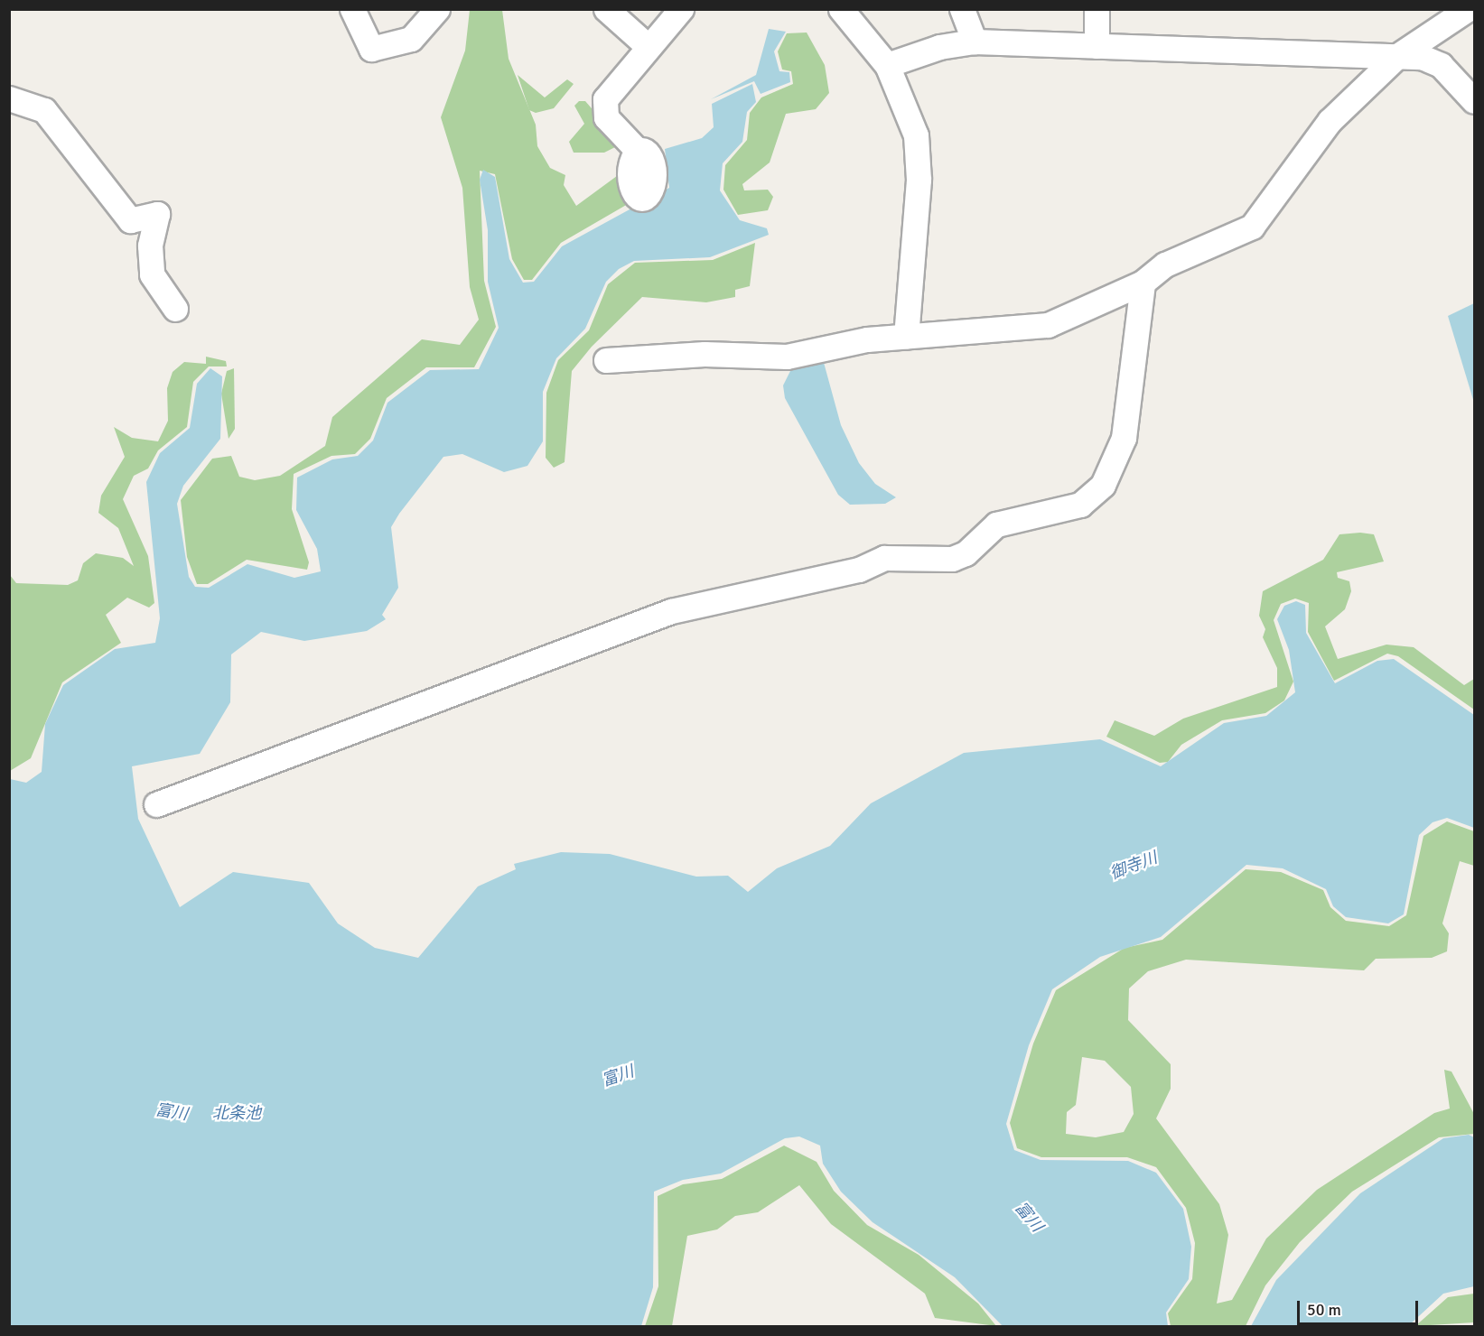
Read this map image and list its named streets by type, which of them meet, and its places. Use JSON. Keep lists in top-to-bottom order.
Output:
{
  "water": ["御寺川", "富川", "北条池"],
  "scale_bar": "50 m"
}
